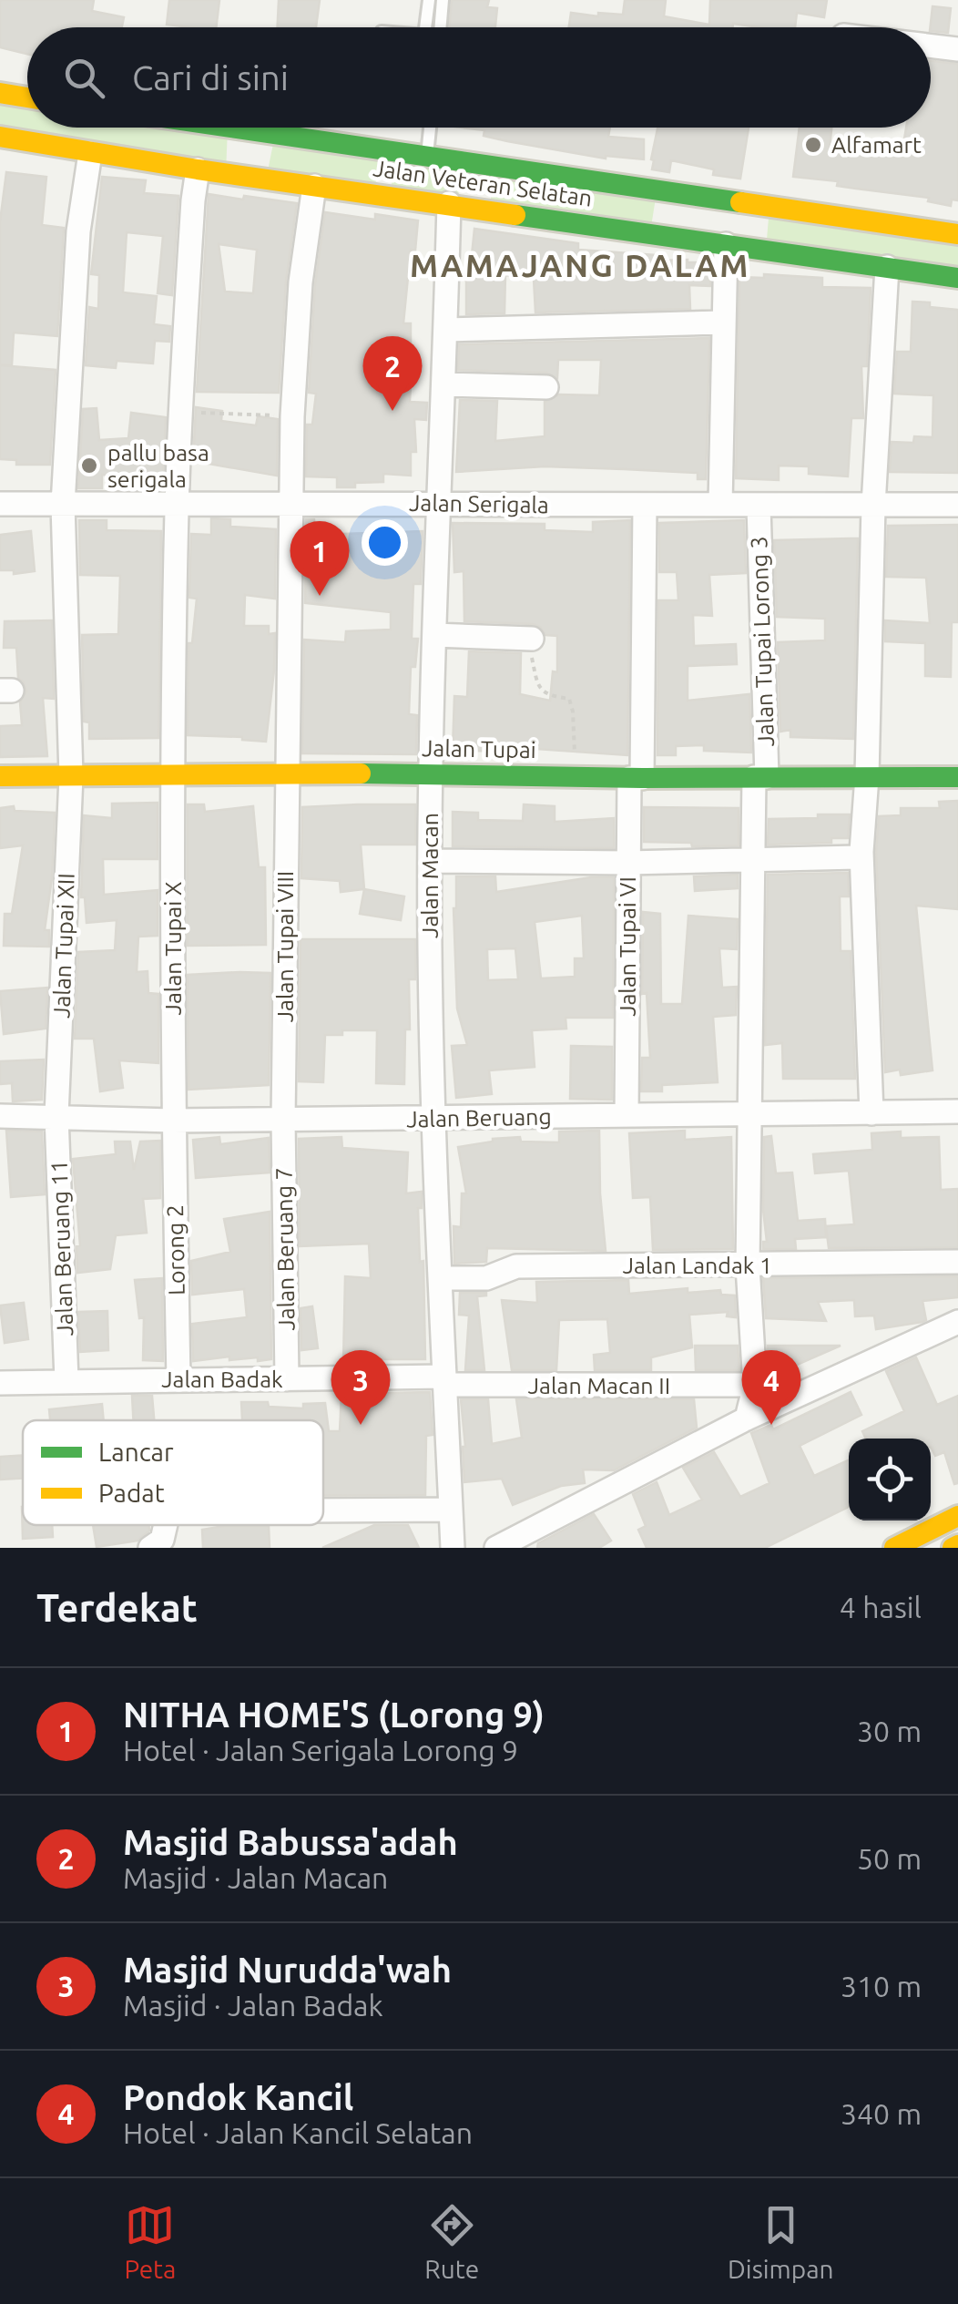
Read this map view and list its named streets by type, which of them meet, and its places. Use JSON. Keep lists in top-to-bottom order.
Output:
{
  "streets": {
    "main road": ["Jalan Veteran Selatan", "Jalan Tupai"],
    "street": [
      "Jalan Serigala",
      "Jalan Tupai Lorong 3",
      "Jalan Macan",
      "Jalan Tupai XII",
      "Jalan Tupai VIII",
      "Jalan Tupai VI",
      "Jalan Tupai X",
      "Jalan Beruang",
      "Jalan Beruang 11",
      "Jalan Beruang 7",
      "Lorong 2",
      "Jalan Landak 1",
      "Jalan Badak",
      "Jalan Macan II"
    ]
  },
  "crossings": [
    ["Jalan Veteran Selatan", "Jalan Macan"],
    ["Jalan Veteran Selatan", "Jalan Tupai XII"],
    ["Jalan Veteran Selatan", "Jalan Tupai VIII"],
    ["Jalan Veteran Selatan", "Jalan Tupai X"],
    ["Jalan Serigala", "Jalan Tupai Lorong 3"],
    ["Jalan Serigala", "Jalan Macan"],
    ["Jalan Serigala", "Jalan Tupai XII"],
    ["Jalan Serigala", "Jalan Tupai VIII"],
    ["Jalan Serigala", "Jalan Tupai VI"],
    ["Jalan Serigala", "Jalan Tupai X"],
    ["Jalan Tupai Lorong 3", "Jalan Tupai"],
    ["Jalan Tupai Lorong 3", "Jalan Beruang"],
    ["Jalan Tupai Lorong 3", "Jalan Landak 1"],
    ["Jalan Tupai Lorong 3", "Jalan Macan II"],
    ["Jalan Tupai", "Jalan Macan"],
    ["Jalan Tupai", "Jalan Tupai XII"],
    ["Jalan Tupai", "Jalan Tupai VIII"],
    ["Jalan Tupai", "Jalan Tupai VI"],
    ["Jalan Tupai", "Jalan Tupai X"],
    ["Jalan Macan", "Jalan Beruang"],
    ["Jalan Macan", "Jalan Landak 1"],
    ["Jalan Macan", "Jalan Badak"],
    ["Jalan Macan", "Jalan Macan II"],
    ["Jalan Tupai XII", "Jalan Beruang"],
    ["Jalan Tupai XII", "Jalan Beruang 11"],
    ["Jalan Tupai VIII", "Jalan Beruang"],
    ["Jalan Tupai VIII", "Jalan Beruang 7"],
    ["Jalan Tupai VI", "Jalan Beruang"],
    ["Jalan Tupai X", "Jalan Beruang"],
    ["Jalan Tupai X", "Lorong 2"],
    ["Jalan Beruang", "Jalan Beruang 11"],
    ["Jalan Beruang", "Jalan Beruang 7"],
    ["Jalan Beruang", "Lorong 2"],
    ["Jalan Beruang 11", "Jalan Badak"],
    ["Jalan Beruang 7", "Jalan Badak"],
    ["Lorong 2", "Jalan Badak"],
    ["Jalan Badak", "Jalan Macan II"]
  ],
  "districts": ["MAMAJANG DALAM"],
  "places": ["Alfamart", "pallu basa serigala"],
  "legend": ["Lancar", "Padat"],
  "page": {
    "search": "Cari di sini",
    "pins": [
      "2",
      "1",
      "3",
      "4"
    ],
    "heading": ["Terdekat", "4 hasil"],
    "list": [
      {
        "mark": "1",
        "name": "NITHA HOME'S (Lorong 9)",
        "note": "Hotel · Jalan Serigala Lorong 9",
        "value": "30 m"
      },
      {
        "mark": "2",
        "name": "Masjid Babussa'adah",
        "note": "Masjid · Jalan Macan",
        "value": "50 m"
      },
      {
        "mark": "3",
        "name": "Masjid Nurudda'wah",
        "note": "Masjid · Jalan Badak",
        "value": "310 m"
      },
      {
        "mark": "4",
        "name": "Pondok Kancil",
        "note": "Hotel · Jalan Kancil Selatan",
        "value": "340 m"
      }
    ],
    "nav": ["Peta", "Rute", "Disimpan"]
  }
}
